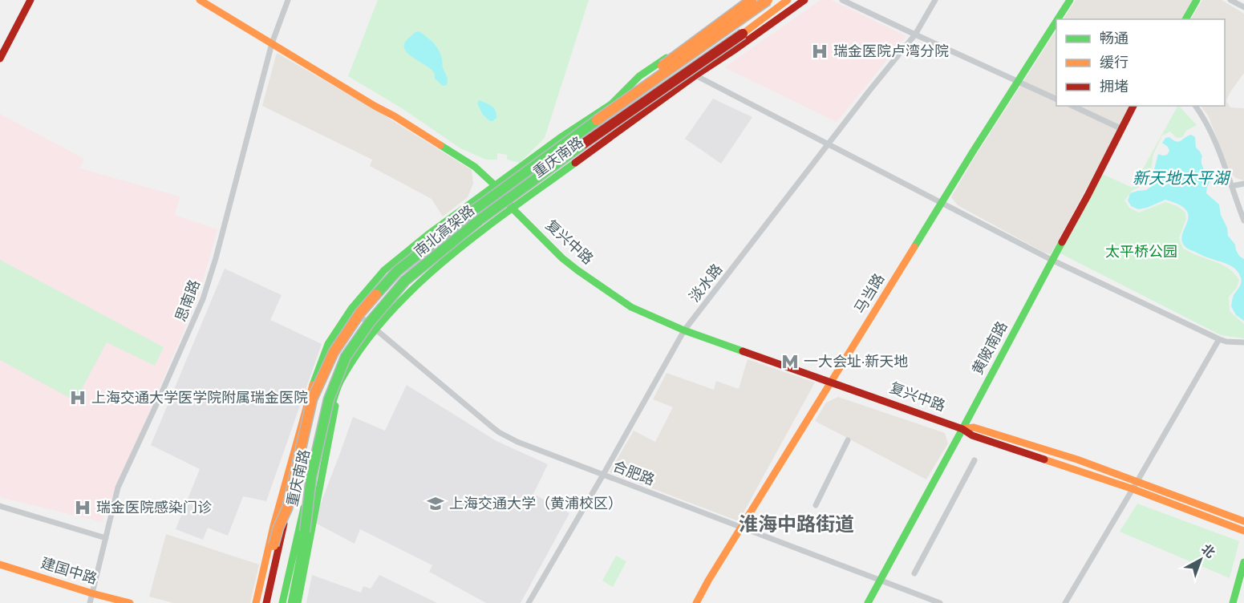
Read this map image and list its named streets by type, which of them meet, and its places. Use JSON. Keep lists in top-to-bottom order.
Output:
{
  "streets": {
    "main road": [
      "重庆南路",
      "南北高架路",
      "复兴中路",
      "马当路",
      "黄陂南路",
      "建国中路"
    ],
    "street": ["淡水路", "思南路", "合肥路"]
  },
  "crossings": [
    ["重庆南路", "南北高架路"],
    ["重庆南路", "复兴中路"],
    ["重庆南路", "合肥路"],
    ["复兴中路", "淡水路"],
    ["复兴中路", "马当路"],
    ["复兴中路", "思南路"],
    ["复兴中路", "黄陂南路"],
    ["淡水路", "合肥路"],
    ["马当路", "合肥路"],
    ["思南路", "建国中路"],
    ["黄陂南路", "合肥路"]
  ],
  "districts": ["淮海中路街道"],
  "water": ["新天地太平湖"],
  "parks": ["太平桥公园"],
  "places": {
    "hospital": ["瑞金医院卢湾分院", "上海交通大学医学院附属瑞金医院", "瑞金医院感染门诊"],
    "metro station": ["一大会址·新天地"],
    "school or university": ["上海交通大学（黄浦校区）"]
  },
  "legend": ["畅通", "缓行", "拥堵"],
  "north": "top right"
}
